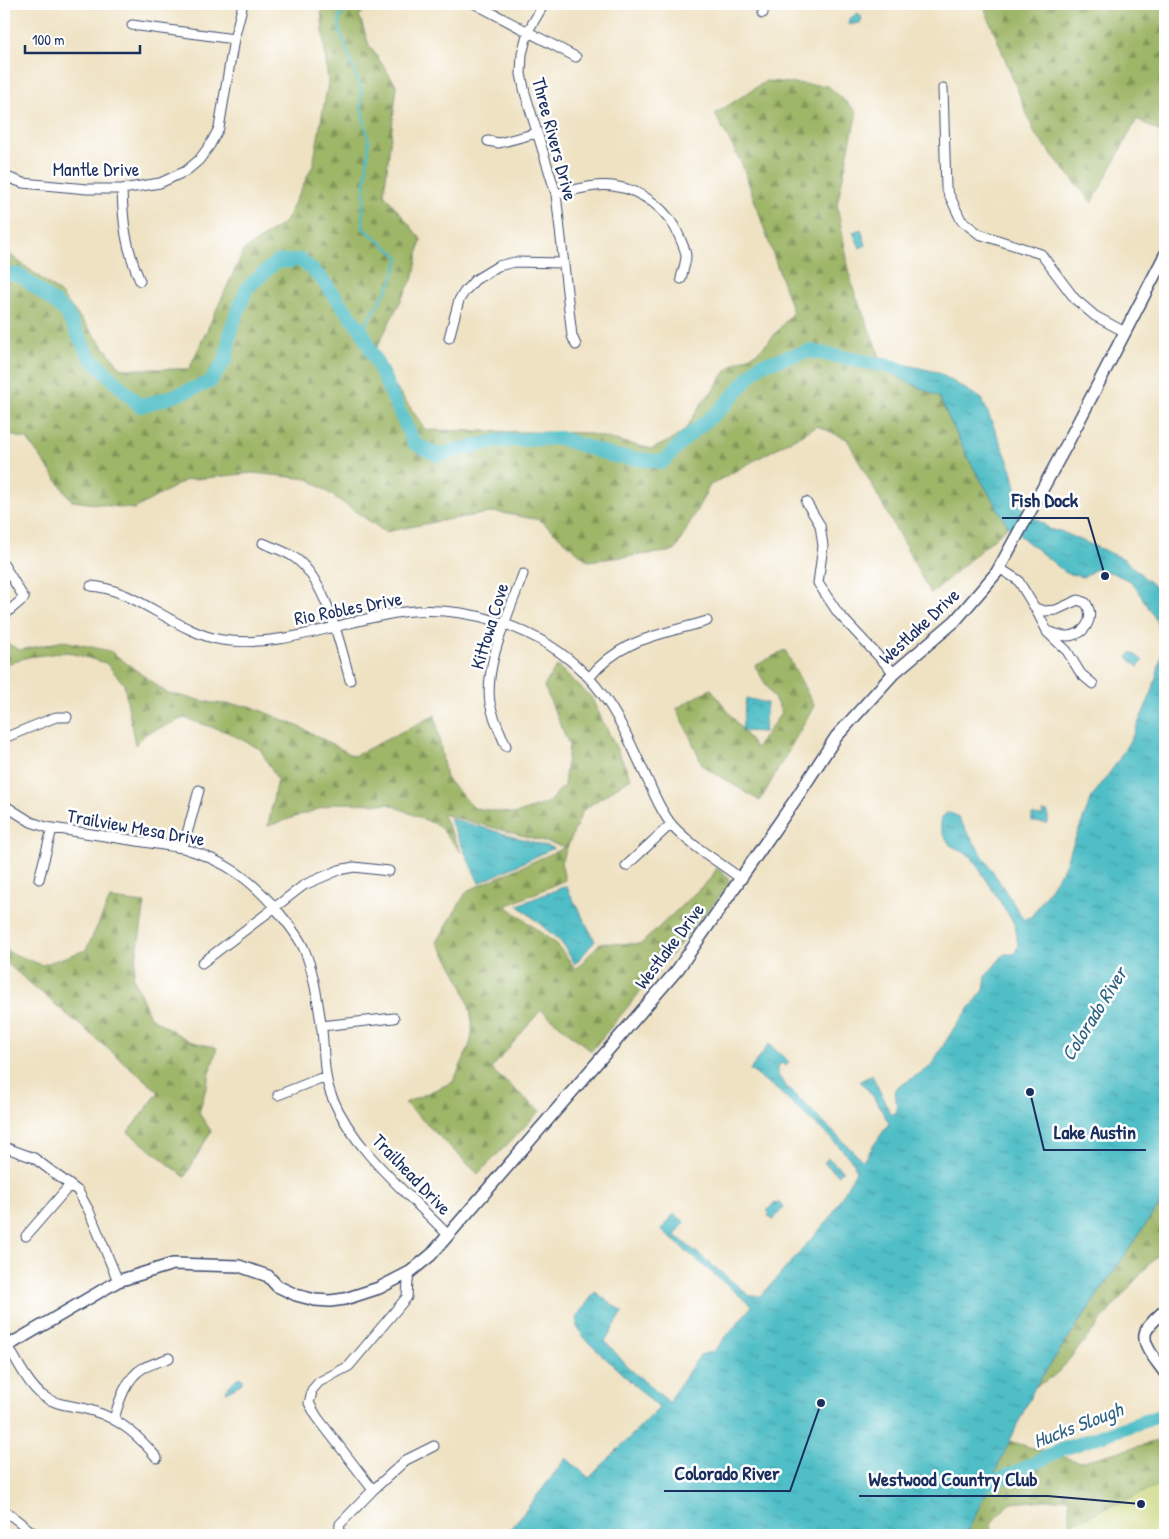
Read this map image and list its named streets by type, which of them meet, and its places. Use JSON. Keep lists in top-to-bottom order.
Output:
{
  "streets": {
    "street": [
      "Three Rivers Drive",
      "Mantle Drive",
      "Rio Robles Drive",
      "Kittowa Cove",
      "Westlake Drive",
      "Trailview Mesa Drive",
      "Trailhead Drive"
    ]
  },
  "crossings": [
    ["Rio Robles Drive", "Kittowa Cove"],
    ["Rio Robles Drive", "Westlake Drive"],
    ["Westlake Drive", "Trailhead Drive"],
    ["Trailview Mesa Drive", "Trailhead Drive"]
  ],
  "water": ["Colorado River", "Hucks Slough"],
  "places": [
    "Fish Dock",
    "Lake Austin",
    "Colorado River",
    "Westwood Country Club"
  ],
  "scale_bar": "100 m"
}
